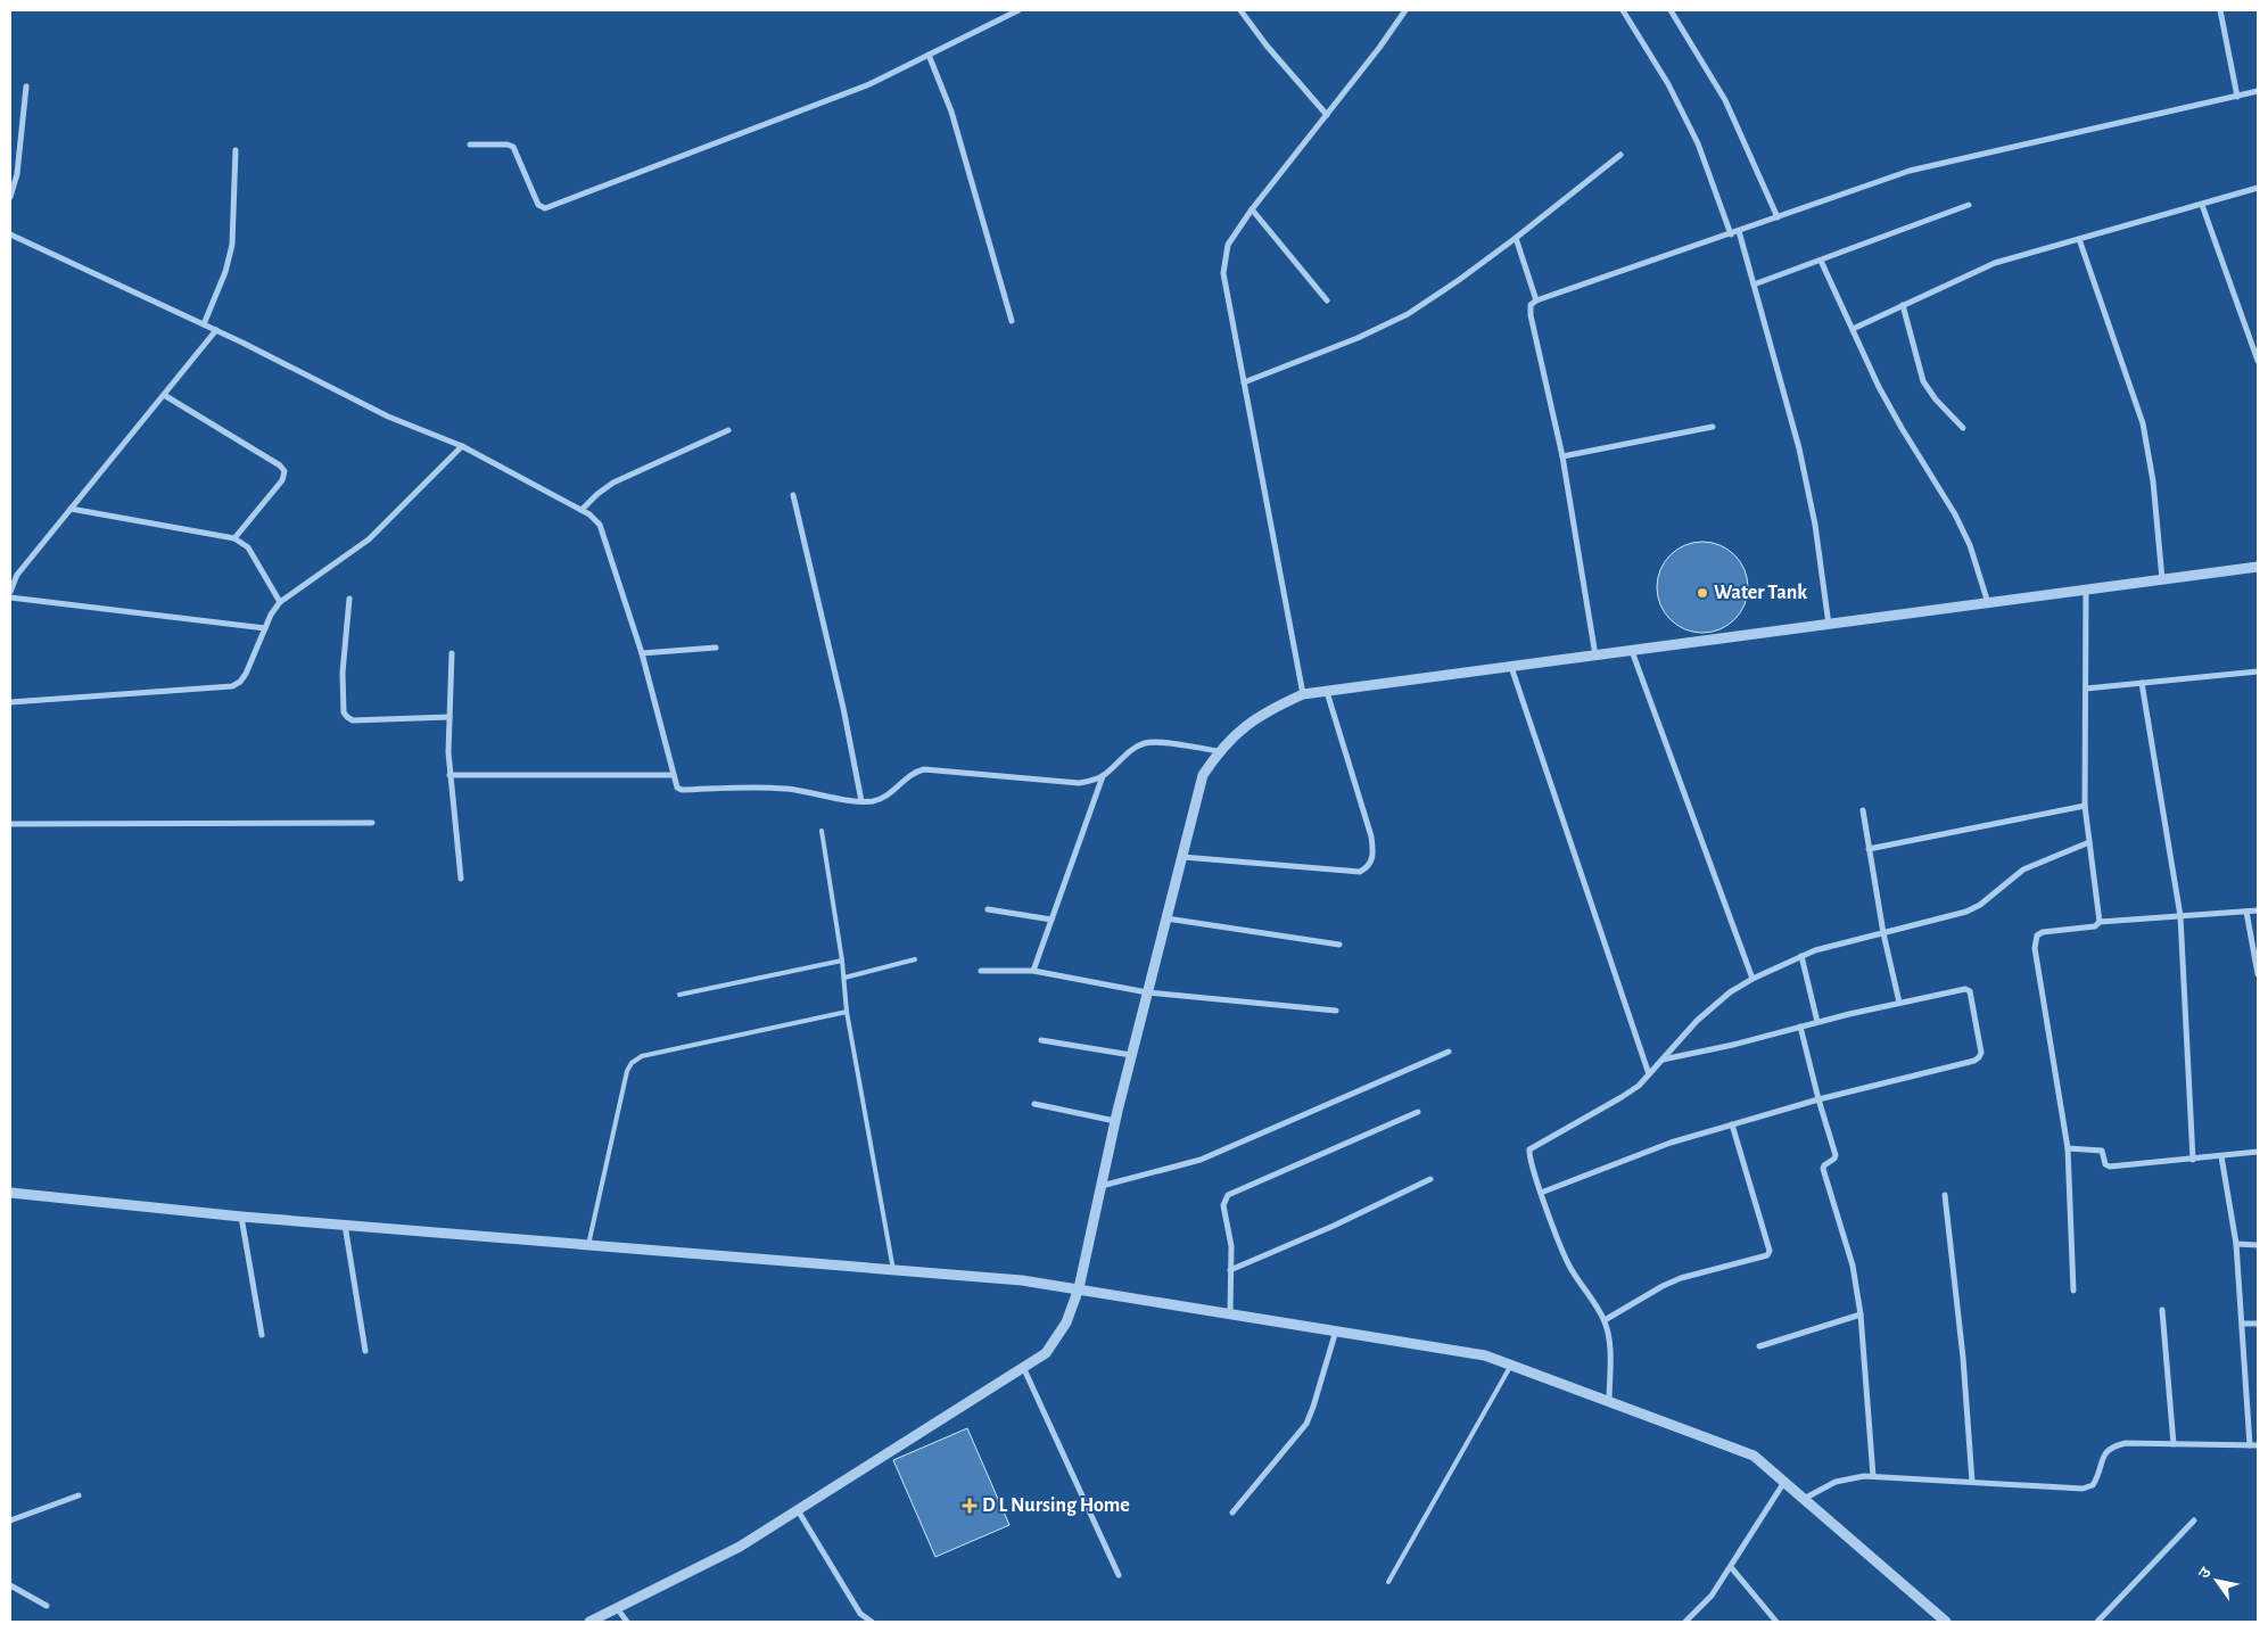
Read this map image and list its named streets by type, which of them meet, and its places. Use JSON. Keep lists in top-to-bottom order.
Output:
{
  "places": {
    "other": ["Water Tank"],
    "health": ["D L Nursing Home"]
  },
  "north": "top left"
}
